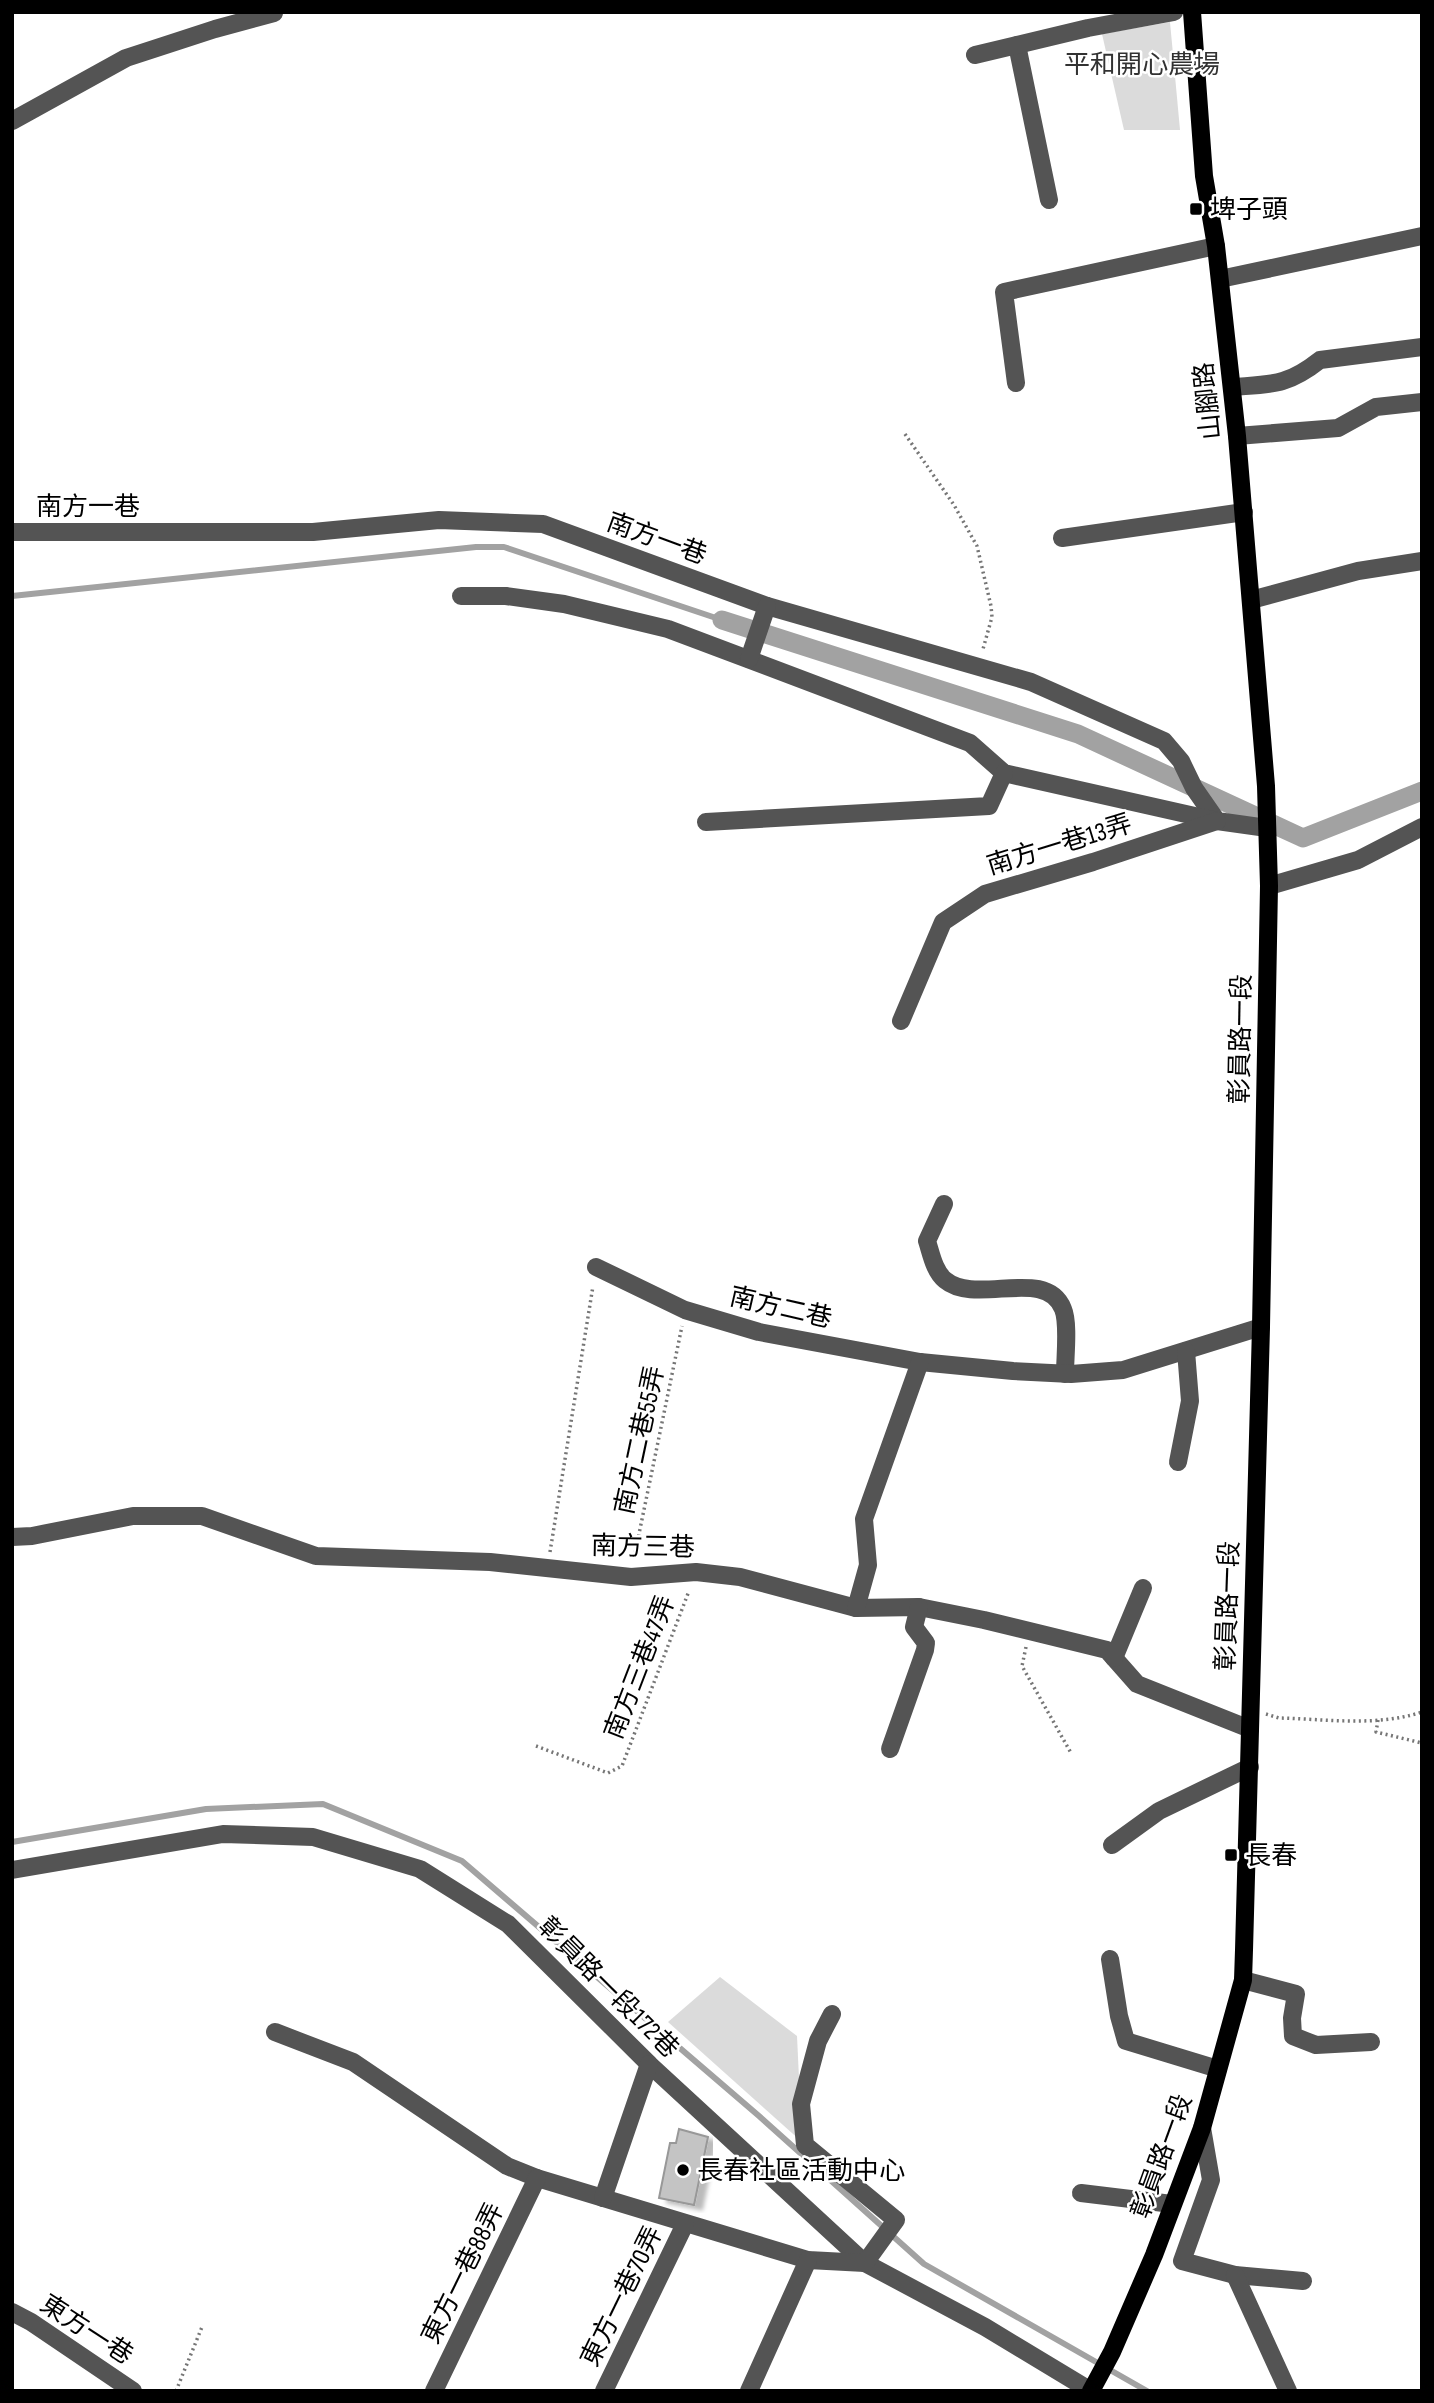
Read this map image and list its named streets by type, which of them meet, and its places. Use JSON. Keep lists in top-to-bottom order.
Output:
{
  "streets": {
    "main road": ["山腳路", "彰員路一段"],
    "street": [
      "南方一巷",
      "南方一巷13弄",
      "南方二巷",
      "南方三巷",
      "彰員路一段172巷",
      "東方一巷88弄",
      "東方一巷70弄",
      "東方一巷"
    ],
    "path": ["南方二巷55弄", "南方三巷47弄"]
  },
  "crossings": [
    ["山腳路", "彰員路一段"],
    ["南方一巷", "南方一巷13弄"],
    ["彰員路一段", "南方二巷"],
    ["彰員路一段", "南方三巷"],
    ["彰員路一段", "彰員路一段172巷"],
    ["南方二巷", "南方二巷55弄"],
    ["南方二巷55弄", "南方三巷"],
    ["南方三巷", "南方三巷47弄"]
  ],
  "parks": ["平和開心農場"],
  "places": {
    "transit": ["埤子頭", "長春"],
    "other": ["長春社區活動中心"]
  }
}
